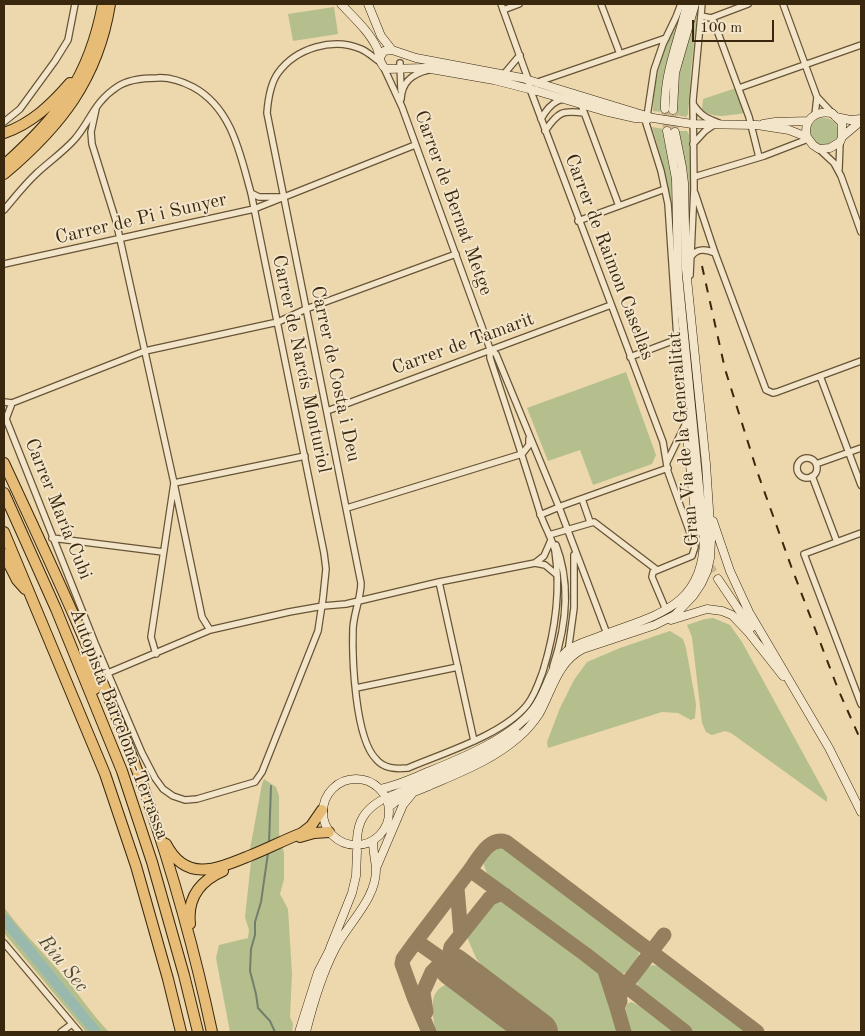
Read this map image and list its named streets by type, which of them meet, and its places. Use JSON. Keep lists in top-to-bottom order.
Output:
{
  "streets": {
    "highway": ["Autopista Barcelona-Terrassa"],
    "street": [
      "Carrer de Bernat Metge",
      "Carrer de Pi i Sunyer",
      "Carrer de Raimon Casellas",
      "Carrer de Tamarit",
      "Carrer de Narcís Monturiol",
      "Carrer de Costa i Deu",
      "Gran Via de la Generalitat",
      "Carrer María Cubi"
    ]
  },
  "crossings": [
    ["Carrer de Bernat Metge", "Carrer de Pi i Sunyer"],
    ["Carrer de Bernat Metge", "Carrer de Tamarit"],
    ["Carrer de Bernat Metge", "Carrer de Costa i Deu"],
    ["Carrer de Bernat Metge", "Gran Via de la Generalitat"],
    ["Carrer de Pi i Sunyer", "Carrer de Narcís Monturiol"],
    ["Carrer de Pi i Sunyer", "Carrer de Costa i Deu"],
    ["Carrer de Raimon Casellas", "Carrer de Tamarit"],
    ["Carrer de Tamarit", "Carrer de Costa i Deu"],
    ["Carrer de Narcís Monturiol", "Carrer María Cubi"]
  ],
  "water": ["Riu Sec"],
  "scale_bar": "100 m"
}
